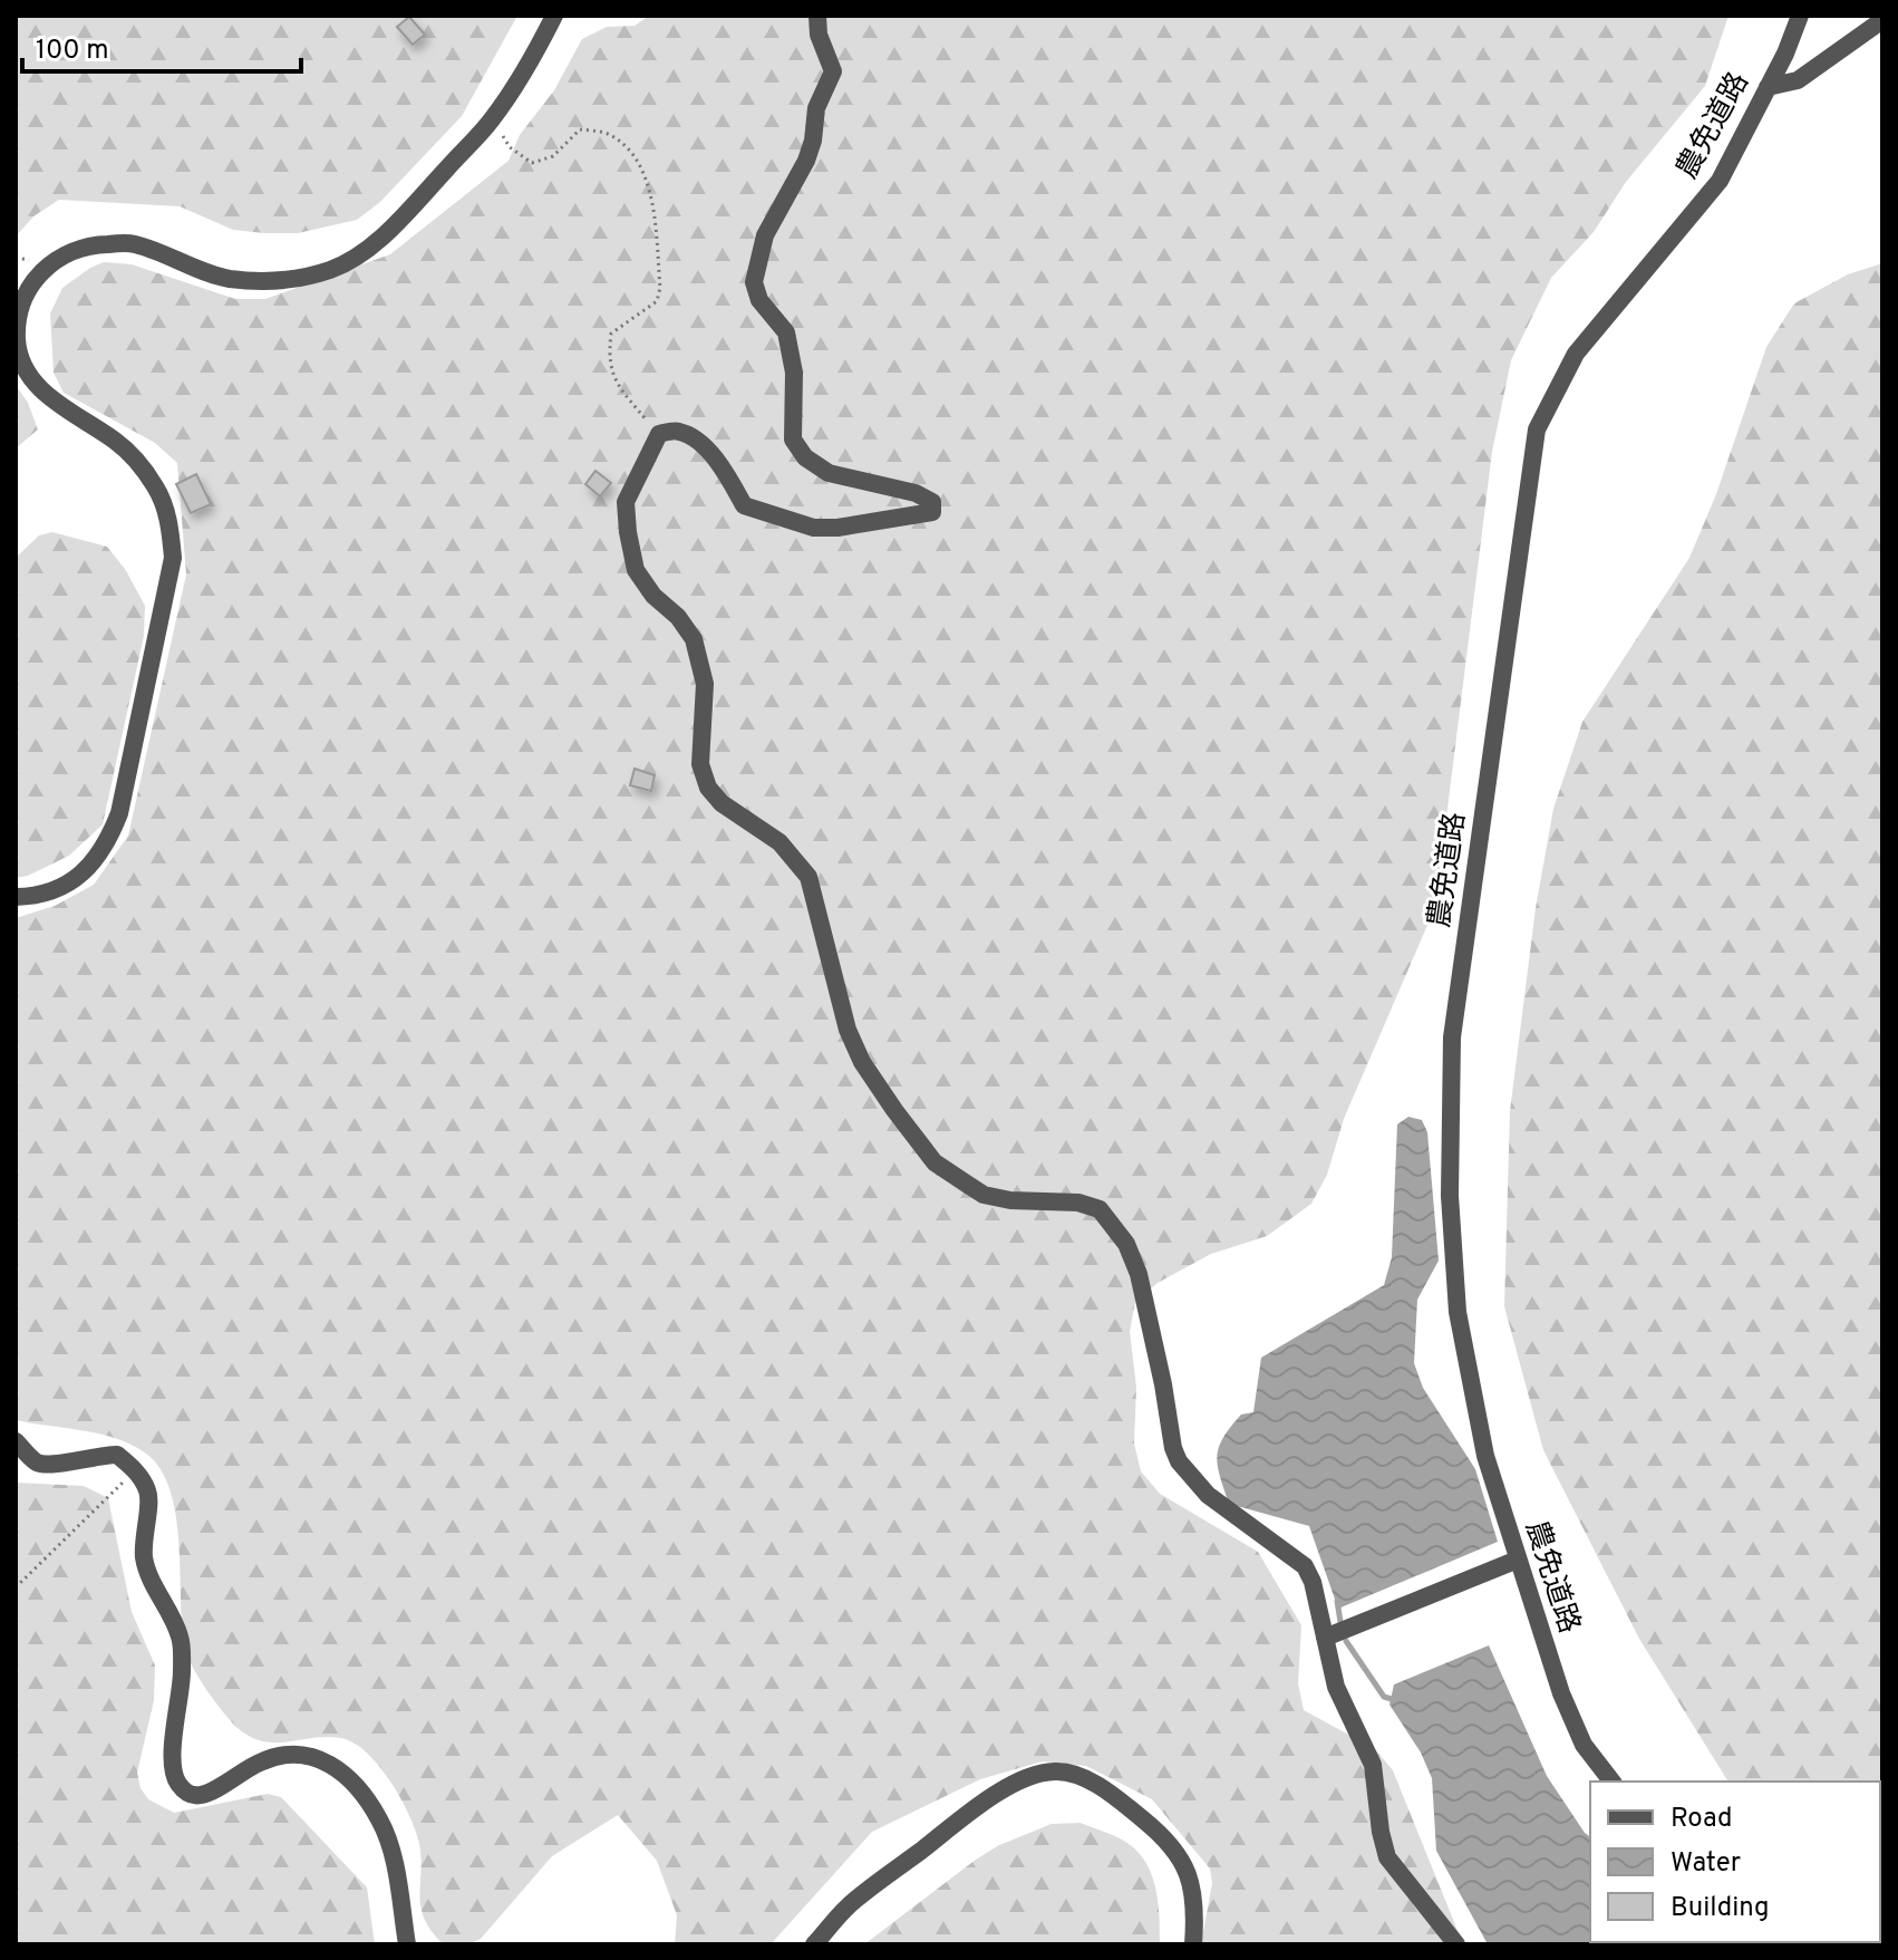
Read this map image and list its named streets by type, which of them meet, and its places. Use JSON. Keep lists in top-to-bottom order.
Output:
{
  "streets": {
    "street": ["農免道路"]
  },
  "legend": ["Road", "Water", "Building"],
  "scale_bar": "100 m"
}
